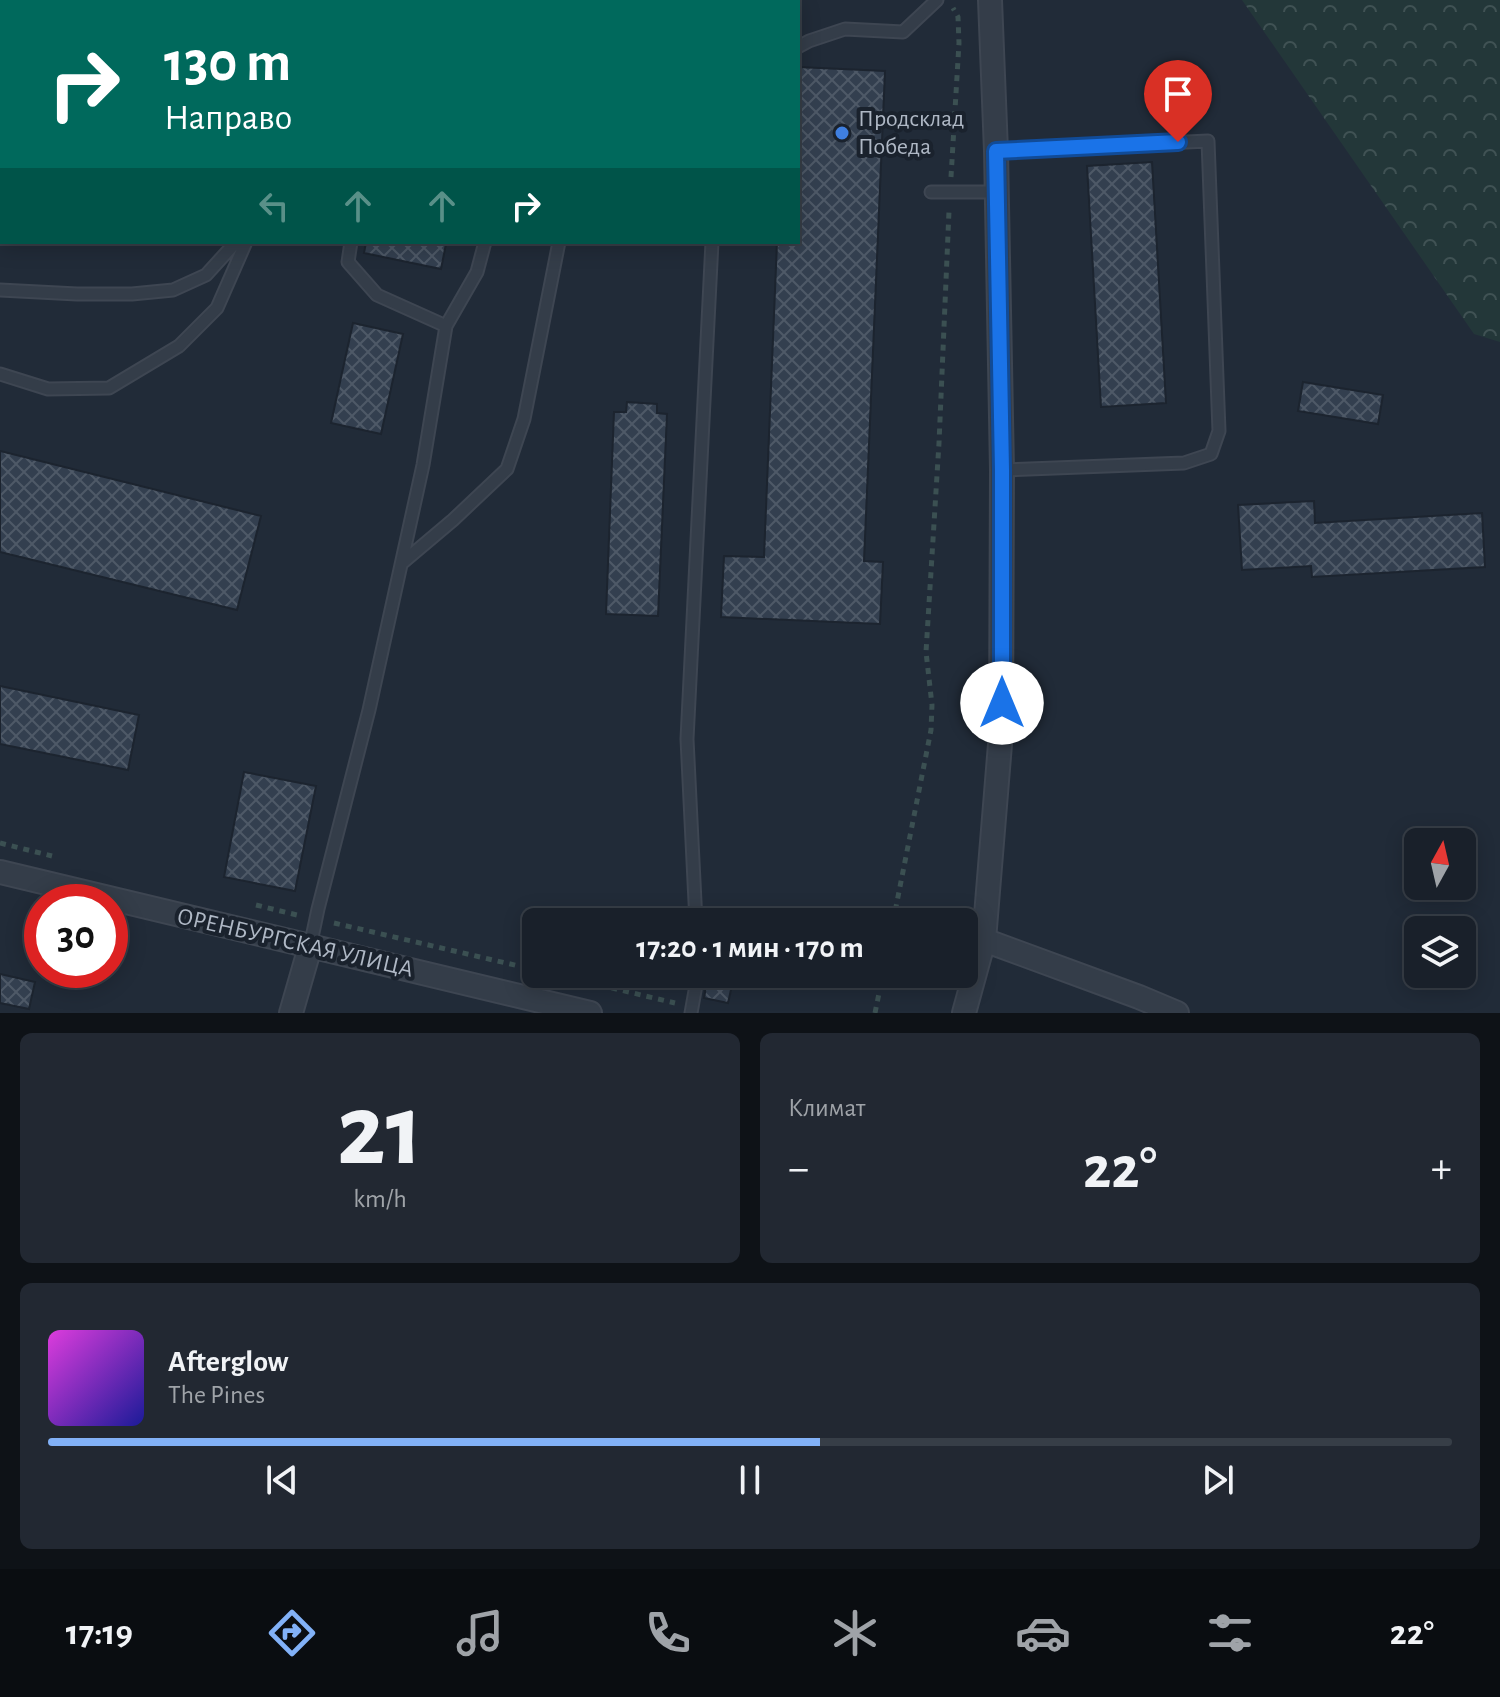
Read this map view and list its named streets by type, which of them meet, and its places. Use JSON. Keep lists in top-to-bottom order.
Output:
{
  "streets": {
    "street": ["ОРЕНБУРГСКАЯ УЛИЦА"]
  },
  "places": ["Продсклад Победа"],
  "north": "top",
  "page": {
    "turn": ["130 m", "Направо"],
    "limit": "30",
    "trip": "17:20 · 1 мин · 170 m",
    "tile": [
      ["21", "km/h"],
      "Климат"
    ],
    "heat": ["−", "22°", "+"],
    "song": ["Afterglow", "The Pines"],
    "tabs": ["17:19", "22°"]
  }
}
